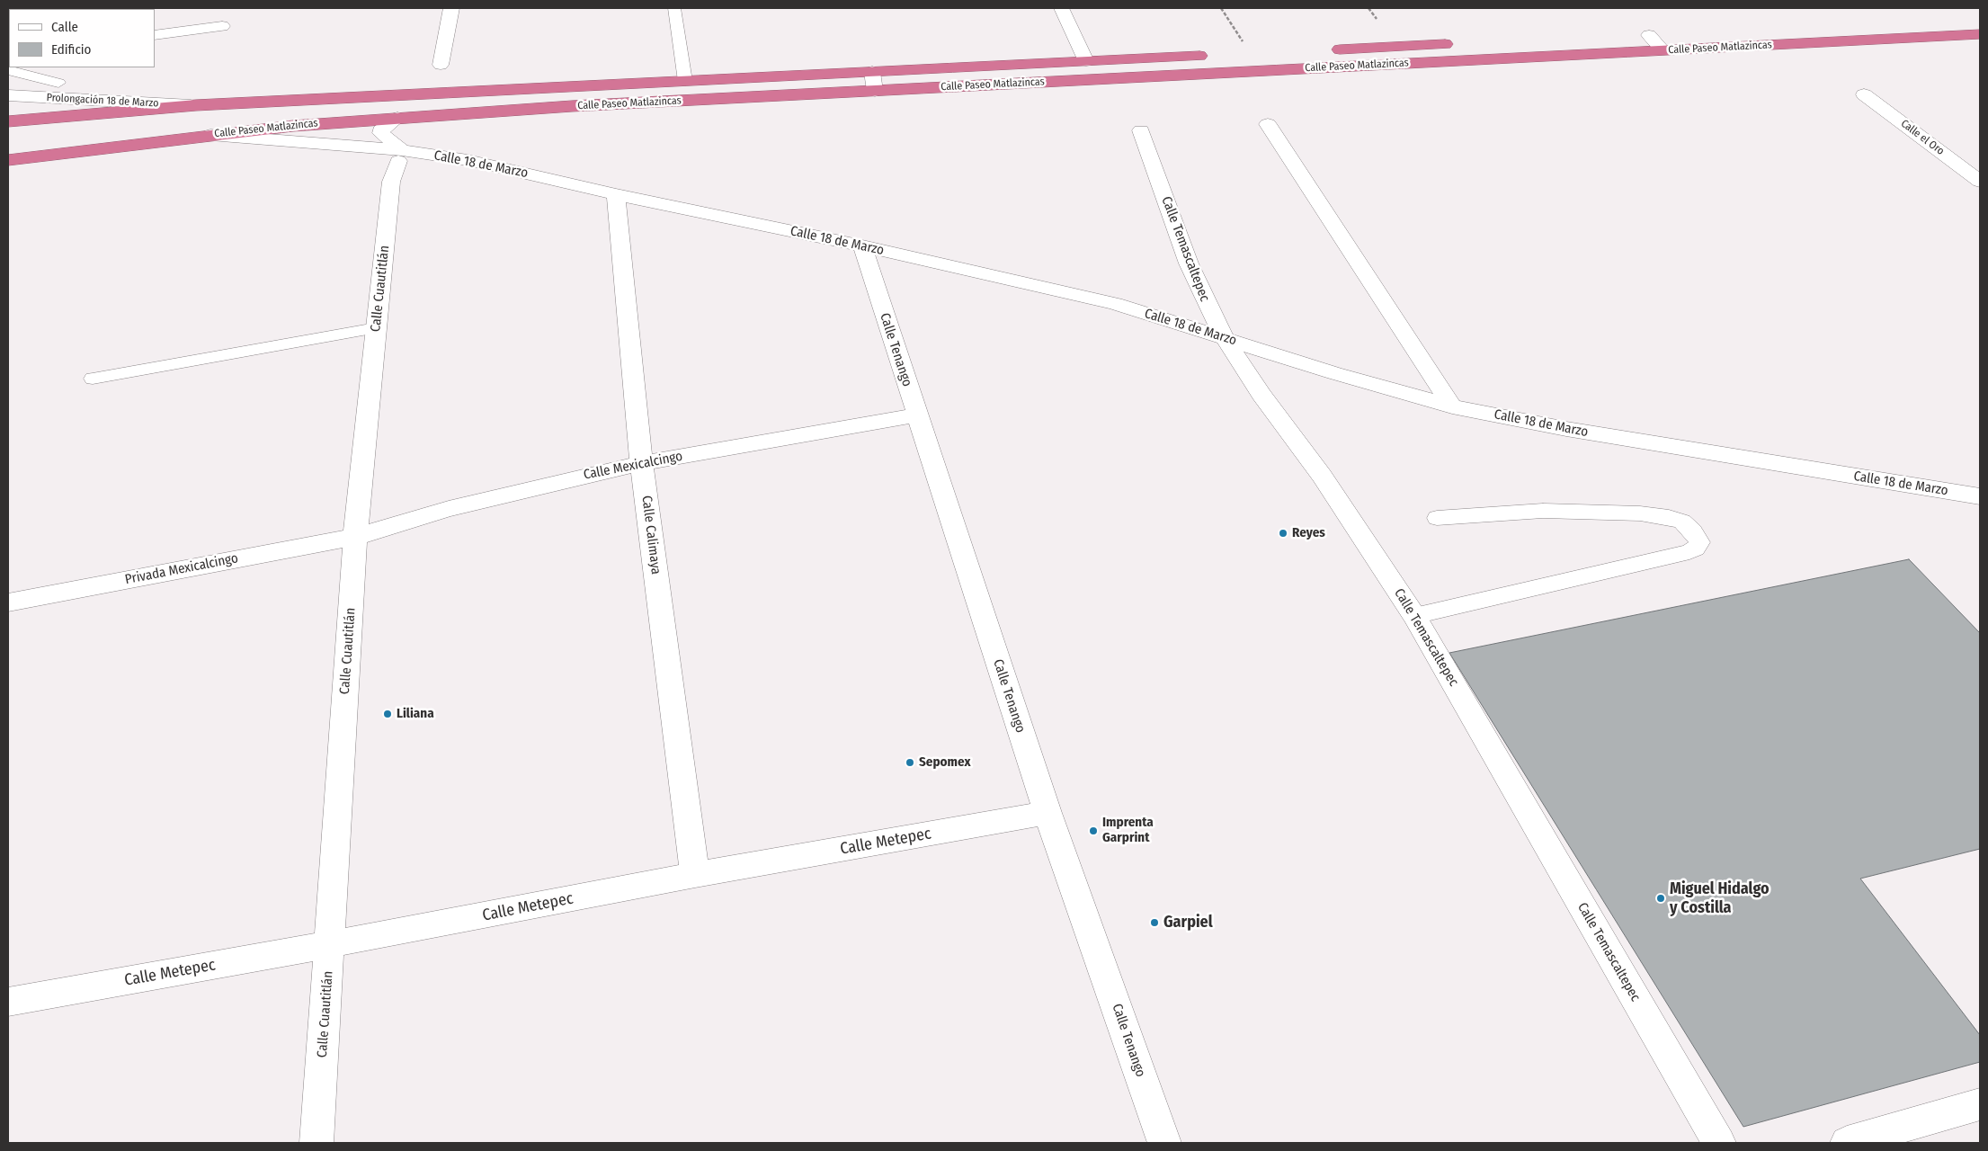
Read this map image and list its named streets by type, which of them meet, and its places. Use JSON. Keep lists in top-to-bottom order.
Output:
{
  "streets": {
    "highway": ["Calle Paseo Matlazincas"],
    "street": [
      "Prolongación 18 de Marzo",
      "Calle el Oro",
      "Calle 18 de Marzo",
      "Calle Temascaltepec",
      "Calle Cuautitlán",
      "Calle Tenango",
      "Calle Mexicalcingo",
      "Calle Calimaya",
      "Privada Mexicalcingo",
      "Calle Metepec"
    ]
  },
  "crossings": [
    ["Calle Paseo Matlazincas", "Prolongación 18 de Marzo"],
    ["Calle Paseo Matlazincas", "Calle 18 de Marzo"],
    ["Calle 18 de Marzo", "Calle Temascaltepec"],
    ["Calle 18 de Marzo", "Calle Cuautitlán"],
    ["Calle 18 de Marzo", "Calle Tenango"],
    ["Calle 18 de Marzo", "Calle Calimaya"],
    ["Calle Cuautitlán", "Calle Mexicalcingo"],
    ["Calle Cuautitlán", "Privada Mexicalcingo"],
    ["Calle Cuautitlán", "Calle Metepec"],
    ["Calle Tenango", "Calle Mexicalcingo"],
    ["Calle Tenango", "Calle Metepec"],
    ["Calle Mexicalcingo", "Calle Calimaya"],
    ["Calle Mexicalcingo", "Privada Mexicalcingo"],
    ["Calle Calimaya", "Calle Metepec"]
  ],
  "places": [
    "Reyes",
    "Liliana",
    "Sepomex",
    "Imprenta Garprint",
    "Miguel Hidalgo y Costilla",
    "Garpiel"
  ],
  "legend": ["Calle", "Edificio"]
}
